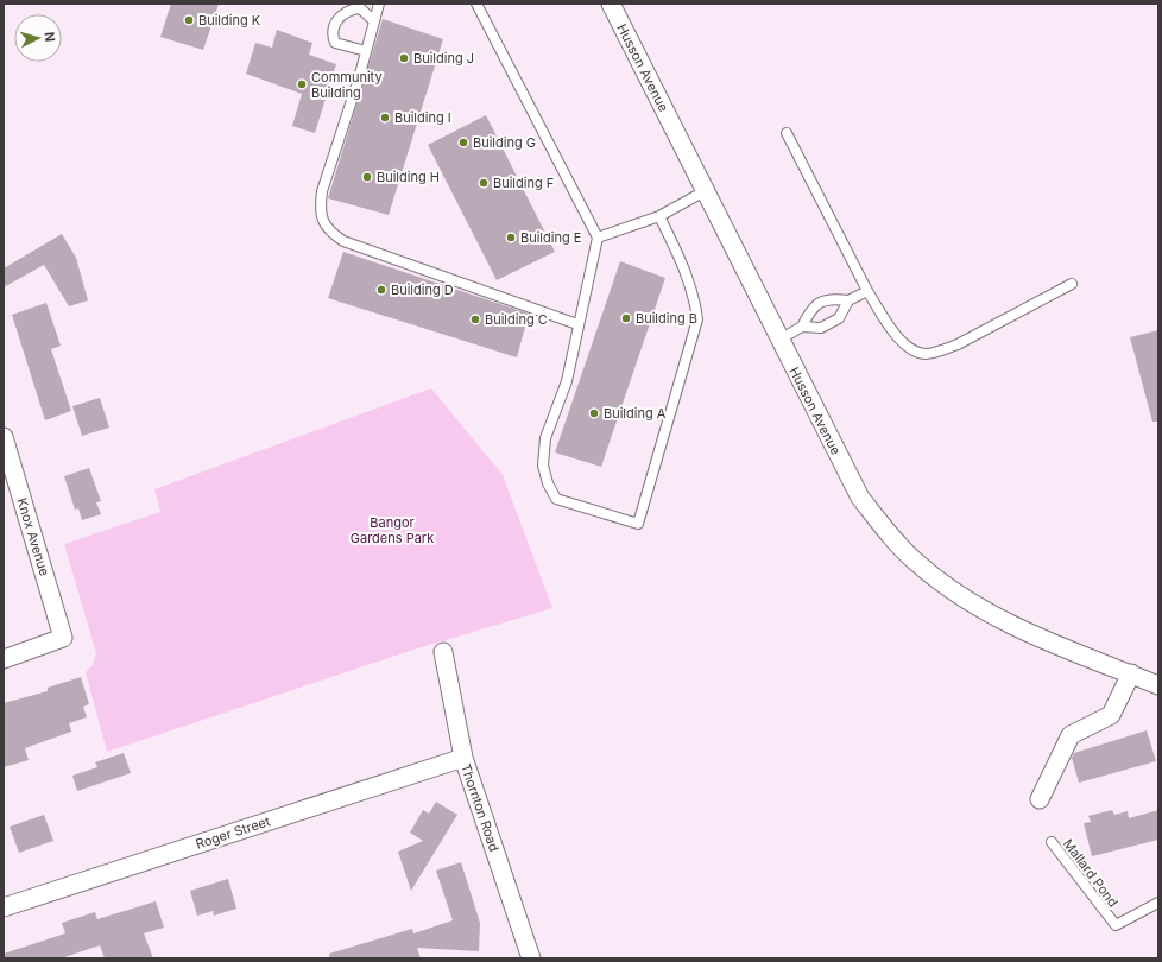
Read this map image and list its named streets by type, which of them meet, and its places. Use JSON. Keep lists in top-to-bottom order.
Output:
{
  "streets": {
    "street": [
      "Husson Avenue",
      "Knox Avenue",
      "Thornton Road",
      "Roger Street"
    ],
    "lane": ["Mallard Pond"]
  },
  "crossings": [
    ["Thornton Road", "Roger Street"]
  ],
  "parks": ["Bangor Gardens Park"],
  "places": [
    "Building K",
    "Building J",
    "Community Building",
    "Building I",
    "Building G",
    "Building H",
    "Building F",
    "Building E",
    "Building D",
    "Building B",
    "Building C",
    "Building A"
  ],
  "north": "right"
}
